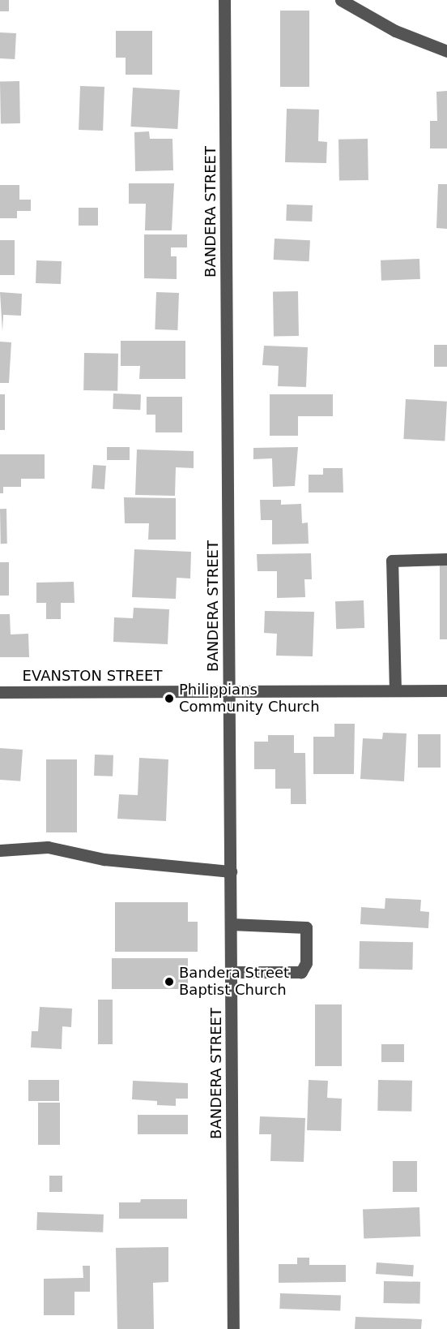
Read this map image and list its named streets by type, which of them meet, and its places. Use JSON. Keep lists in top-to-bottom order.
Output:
{
  "streets": {
    "street": ["BANDERA STREET", "EVANSTON STREET"]
  },
  "crossings": [
    ["BANDERA STREET", "EVANSTON STREET"]
  ],
  "places": ["Philippians Community Church", "Bandera Street Baptist Church"]
}
